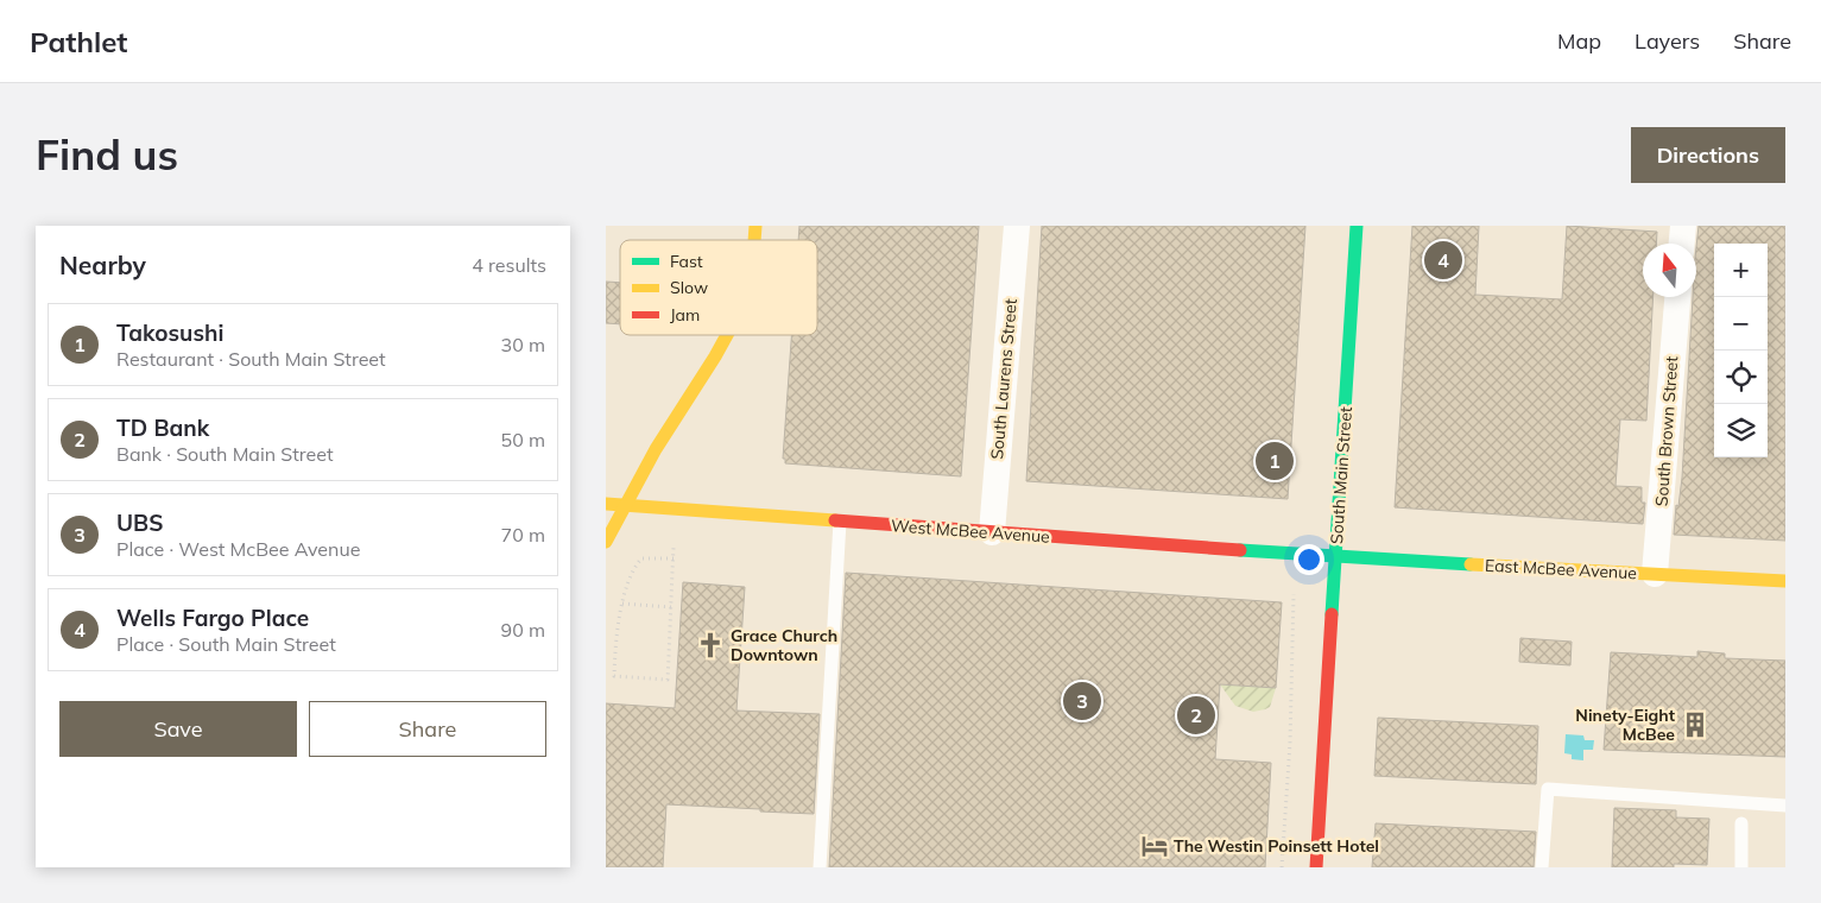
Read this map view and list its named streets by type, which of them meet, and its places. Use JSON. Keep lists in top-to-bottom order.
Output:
{
  "streets": {
    "street": [
      "South Laurens Street",
      "South Brown Street",
      "South Main Street",
      "West McBee Avenue",
      "East McBee Avenue"
    ]
  },
  "crossings": [
    ["South Laurens Street", "West McBee Avenue"],
    ["South Brown Street", "East McBee Avenue"],
    ["South Main Street", "West McBee Avenue"],
    ["South Main Street", "East McBee Avenue"],
    ["West McBee Avenue", "East McBee Avenue"]
  ],
  "places": {
    "church": ["Grace Church Downtown"],
    "building": ["Ninety-Eight McBee"],
    "hotel": ["The Westin Poinsett Hotel"]
  },
  "legend": ["Fast", "Slow", "Jam"],
  "north": "top",
  "page": {
    "header": "Pathlet",
    "nav": ["Map", "Layers", "Share"],
    "buttons": [
      "Directions",
      ["Save", "Share"]
    ],
    "title": "Find us",
    "heading": ["Nearby", "4 results"],
    "pins": [
      "4",
      "1",
      "3",
      "2"
    ],
    "map_buttons": ["+", "−"],
    "list": [
      {
        "mark": "1",
        "name": "Takosushi",
        "note": "Restaurant · South Main Street",
        "value": "30 m"
      },
      {
        "mark": "2",
        "name": "TD Bank",
        "note": "Bank · South Main Street",
        "value": "50 m"
      },
      {
        "mark": "3",
        "name": "UBS",
        "note": "Place · West McBee Avenue",
        "value": "70 m"
      },
      {
        "mark": "4",
        "name": "Wells Fargo Place",
        "note": "Place · South Main Street",
        "value": "90 m"
      }
    ]
  }
}
